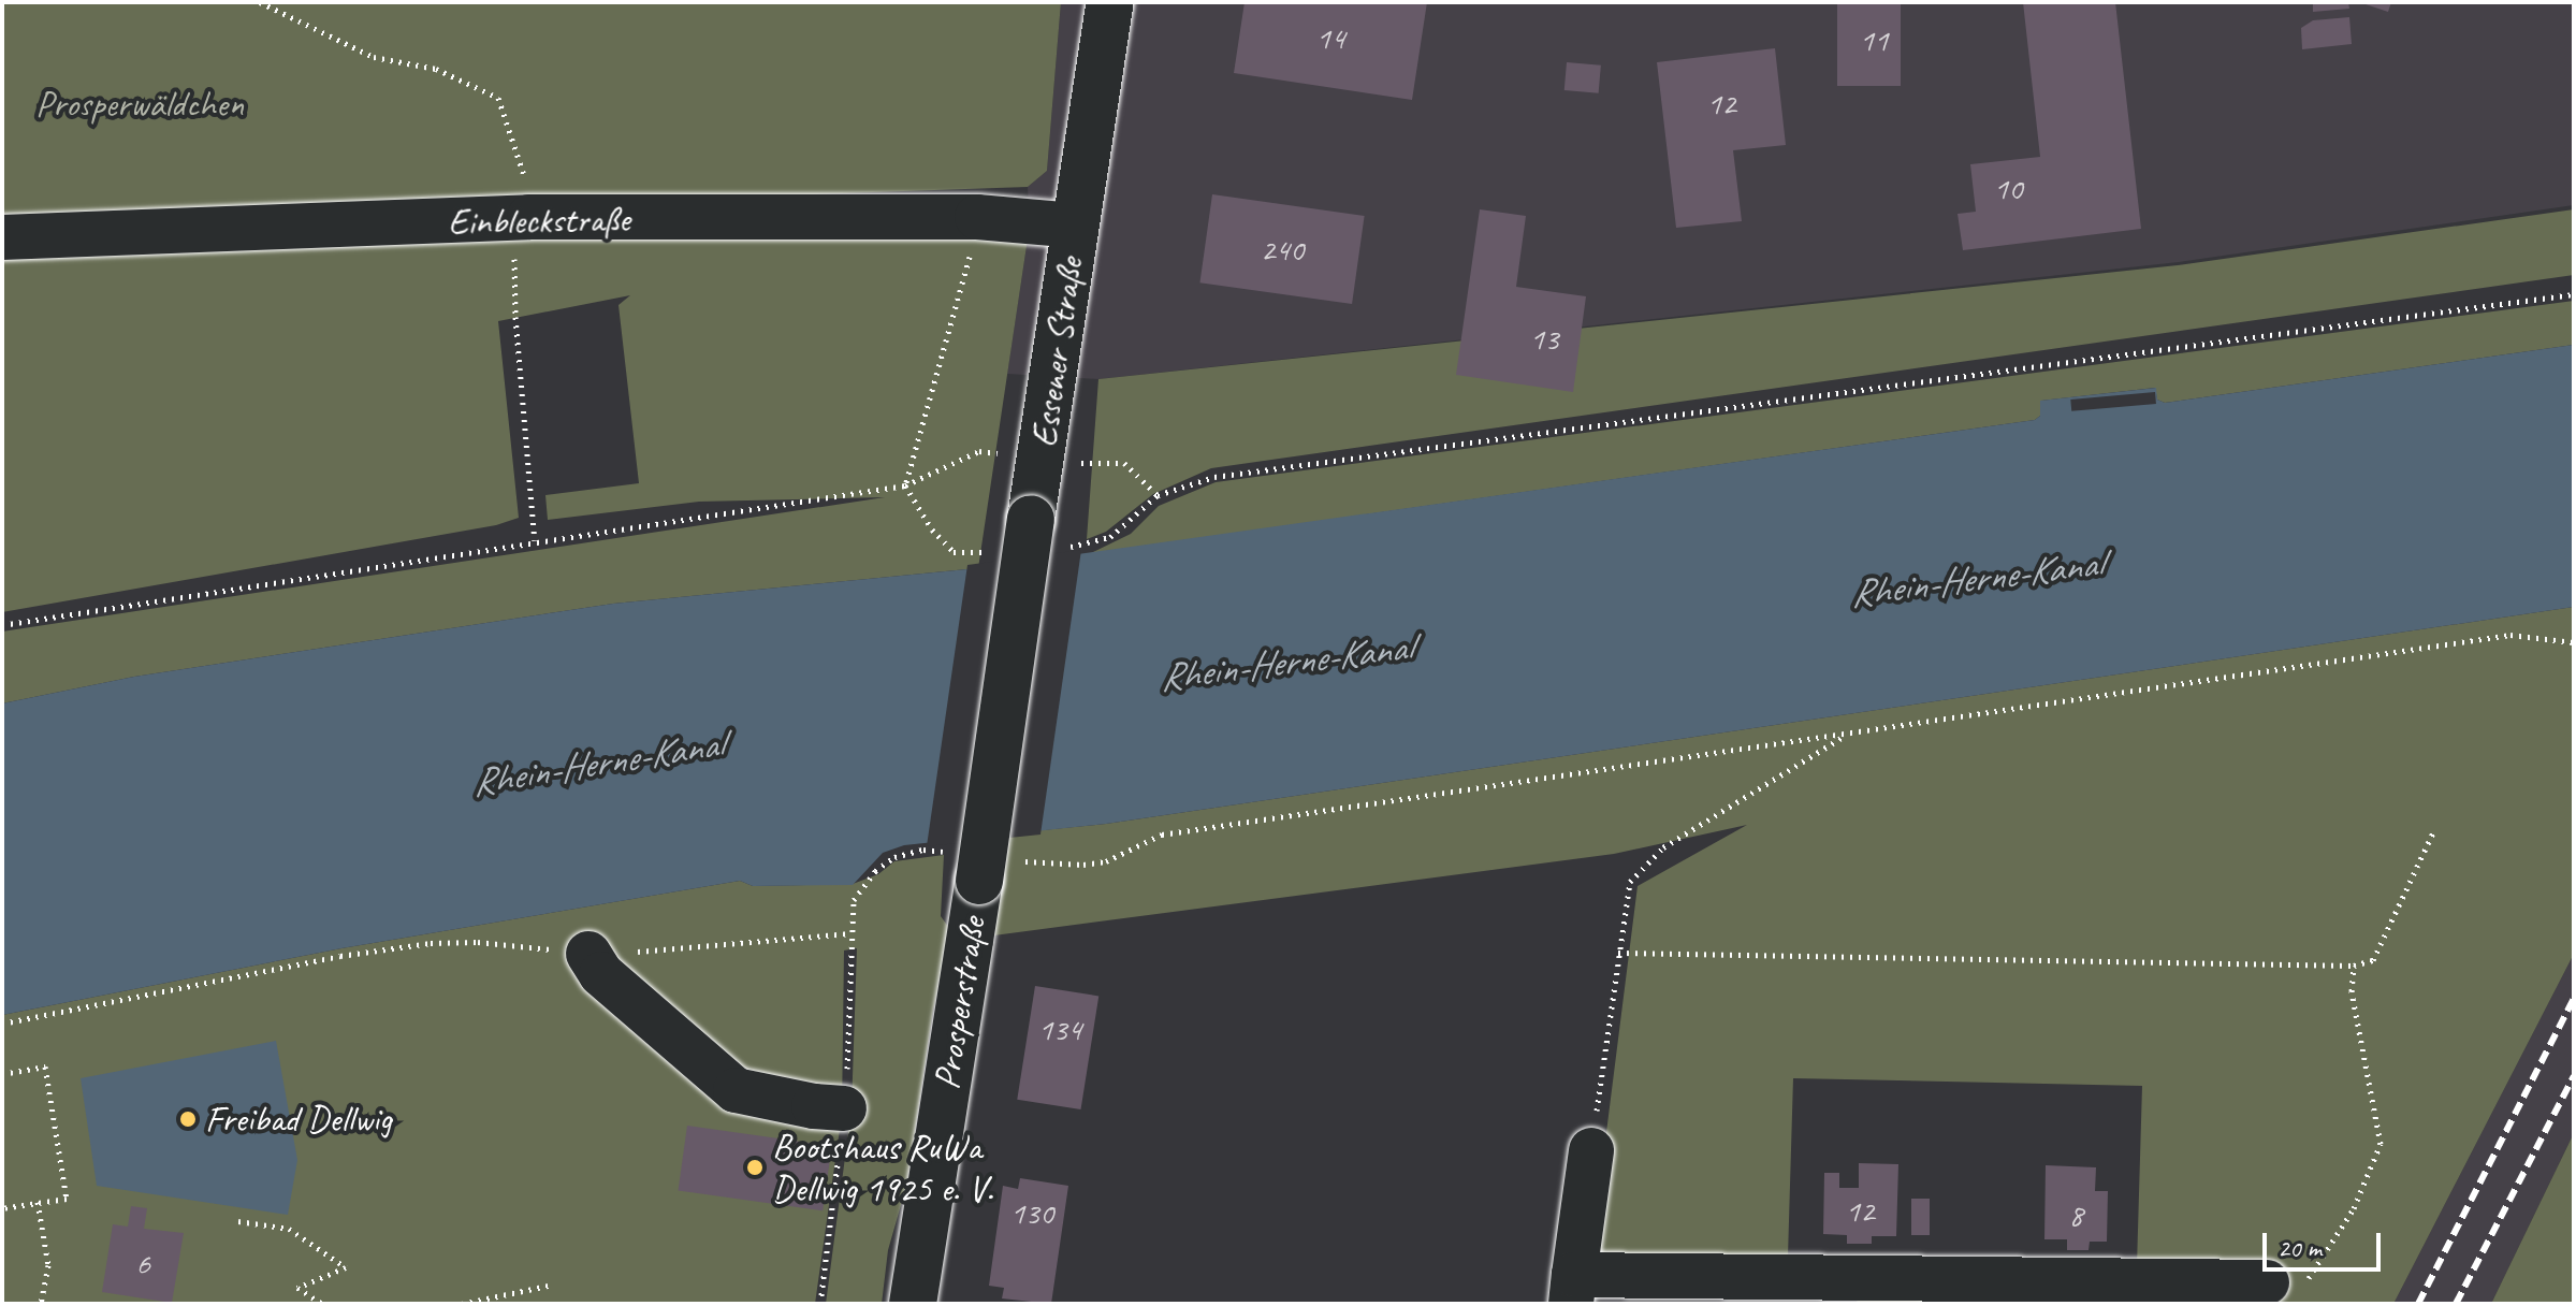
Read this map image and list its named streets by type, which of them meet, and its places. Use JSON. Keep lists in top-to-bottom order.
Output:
{
  "streets": {
    "main road": ["Essener Straße", "Prosperstraße"],
    "street": ["Einbleckstraße"]
  },
  "crossings": [
    ["Einbleckstraße", "Essener Straße"],
    ["Essener Straße", "Prosperstraße"]
  ],
  "water": ["Rhein-Herne-Kanal"],
  "parks": ["Prosperwäldchen"],
  "places": ["Freibad Dellwig", "Bootshaus RuWa Dellwig 1925 e. V."],
  "house_numbers": [
    "14",
    "11",
    "12",
    "10",
    "240",
    "13",
    "134",
    "12",
    "130",
    "8",
    "6"
  ],
  "scale_bar": "20 m"
}
